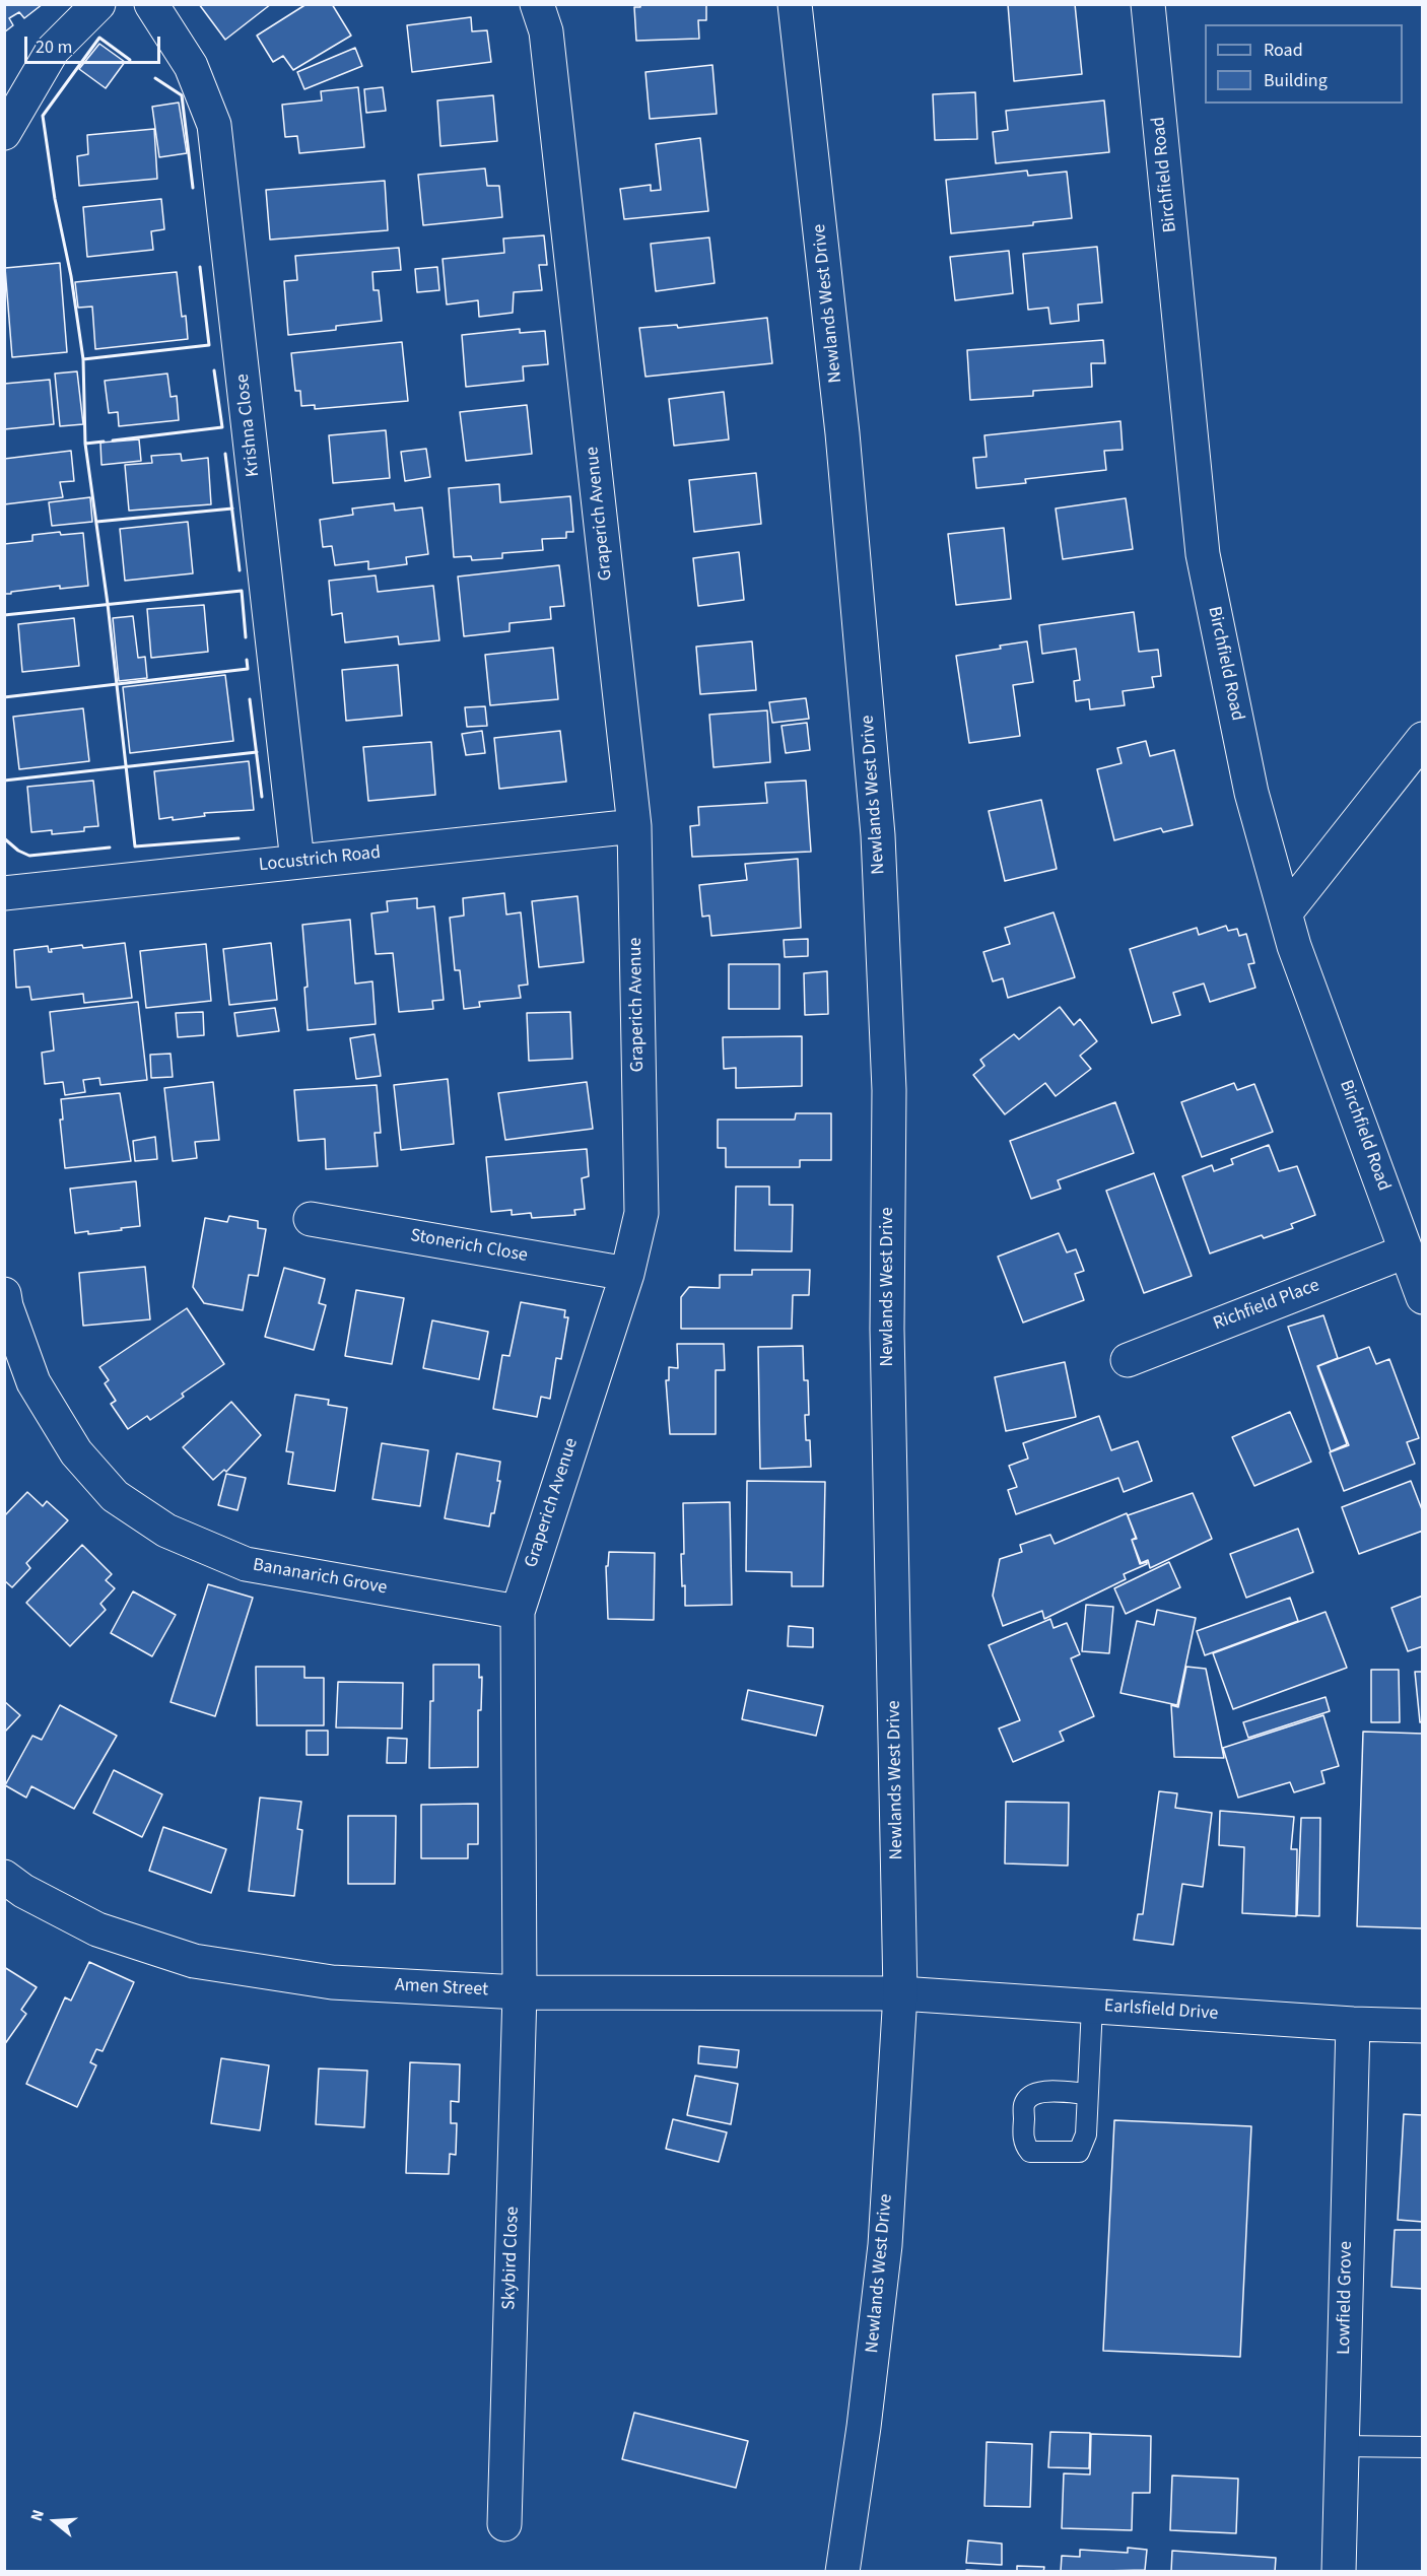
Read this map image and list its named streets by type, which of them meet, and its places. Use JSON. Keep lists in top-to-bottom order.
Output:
{
  "streets": {
    "street": [
      "Birchfield Road",
      "Newlands West Drive",
      "Krishna Close",
      "Graperich Avenue",
      "Locustrich Road",
      "Stonerich Close",
      "Richfield Place",
      "Bananarich Grove",
      "Amen Street",
      "Earlsfield Drive",
      "Skybird Close",
      "Lowfield Grove"
    ]
  },
  "crossings": [
    ["Birchfield Road", "Richfield Place"],
    ["Newlands West Drive", "Amen Street"],
    ["Newlands West Drive", "Earlsfield Drive"],
    ["Krishna Close", "Locustrich Road"],
    ["Graperich Avenue", "Locustrich Road"],
    ["Graperich Avenue", "Stonerich Close"],
    ["Graperich Avenue", "Bananarich Grove"],
    ["Graperich Avenue", "Amen Street"],
    ["Graperich Avenue", "Skybird Close"],
    ["Amen Street", "Earlsfield Drive"],
    ["Amen Street", "Skybird Close"],
    ["Earlsfield Drive", "Lowfield Grove"]
  ],
  "legend": ["Road", "Building"],
  "scale_bar": "20 m",
  "north": "left"
}
